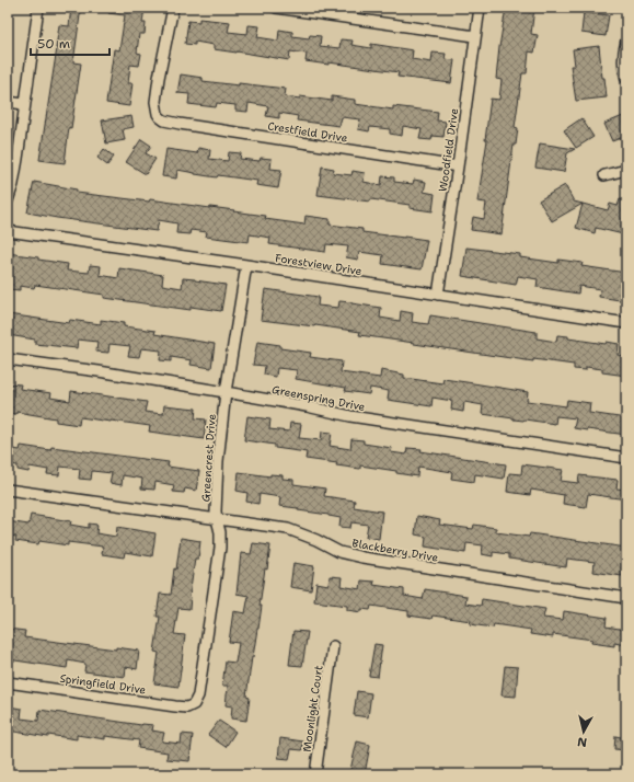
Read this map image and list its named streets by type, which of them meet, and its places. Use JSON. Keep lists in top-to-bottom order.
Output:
{
  "streets": {
    "street": [
      "Crestfield Drive",
      "Woodfield Drive",
      "Forestview Drive",
      "Greenspring Drive",
      "Greencrest Drive",
      "Blackberry Drive",
      "Springfield Drive",
      "Moonlight Court"
    ]
  },
  "crossings": [
    ["Crestfield Drive", "Woodfield Drive"],
    ["Woodfield Drive", "Forestview Drive"],
    ["Forestview Drive", "Greencrest Drive"],
    ["Greenspring Drive", "Greencrest Drive"],
    ["Greencrest Drive", "Blackberry Drive"],
    ["Greencrest Drive", "Springfield Drive"]
  ],
  "scale_bar": "50 m",
  "north": "bottom"
}
